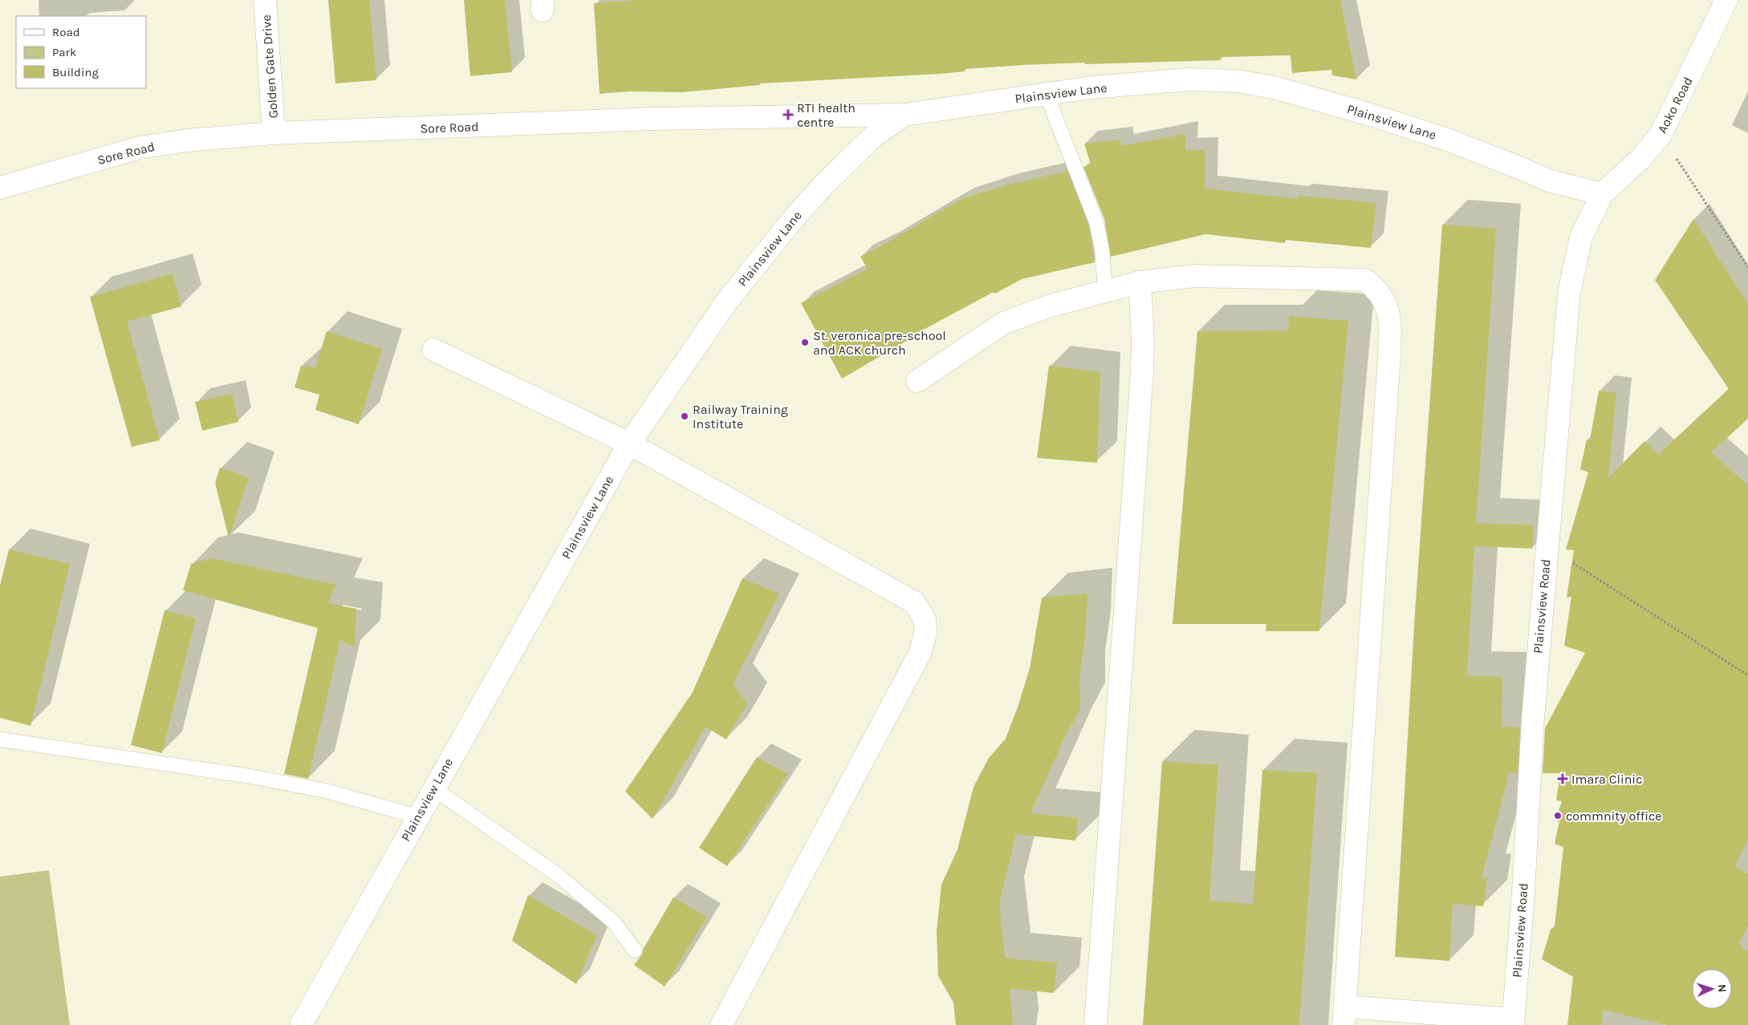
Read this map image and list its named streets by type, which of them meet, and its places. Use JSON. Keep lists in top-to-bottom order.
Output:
{
  "streets": {
    "street": [
      "Golden Gate Drive",
      "Plainsview Lane",
      "Aoko Road",
      "Sore Road",
      "Plainsview Road"
    ]
  },
  "crossings": [
    ["Golden Gate Drive", "Sore Road"],
    ["Plainsview Lane", "Aoko Road"],
    ["Plainsview Lane", "Sore Road"],
    ["Plainsview Lane", "Plainsview Road"],
    ["Aoko Road", "Plainsview Road"]
  ],
  "places": {
    "health": ["RTI health centre", "Imara Clinic"],
    "other": ["St. veronica pre-school and ACK church", "Railway Training Institute", "commnity office"]
  },
  "legend": ["Road", "Park", "Building"],
  "north": "right"
}
